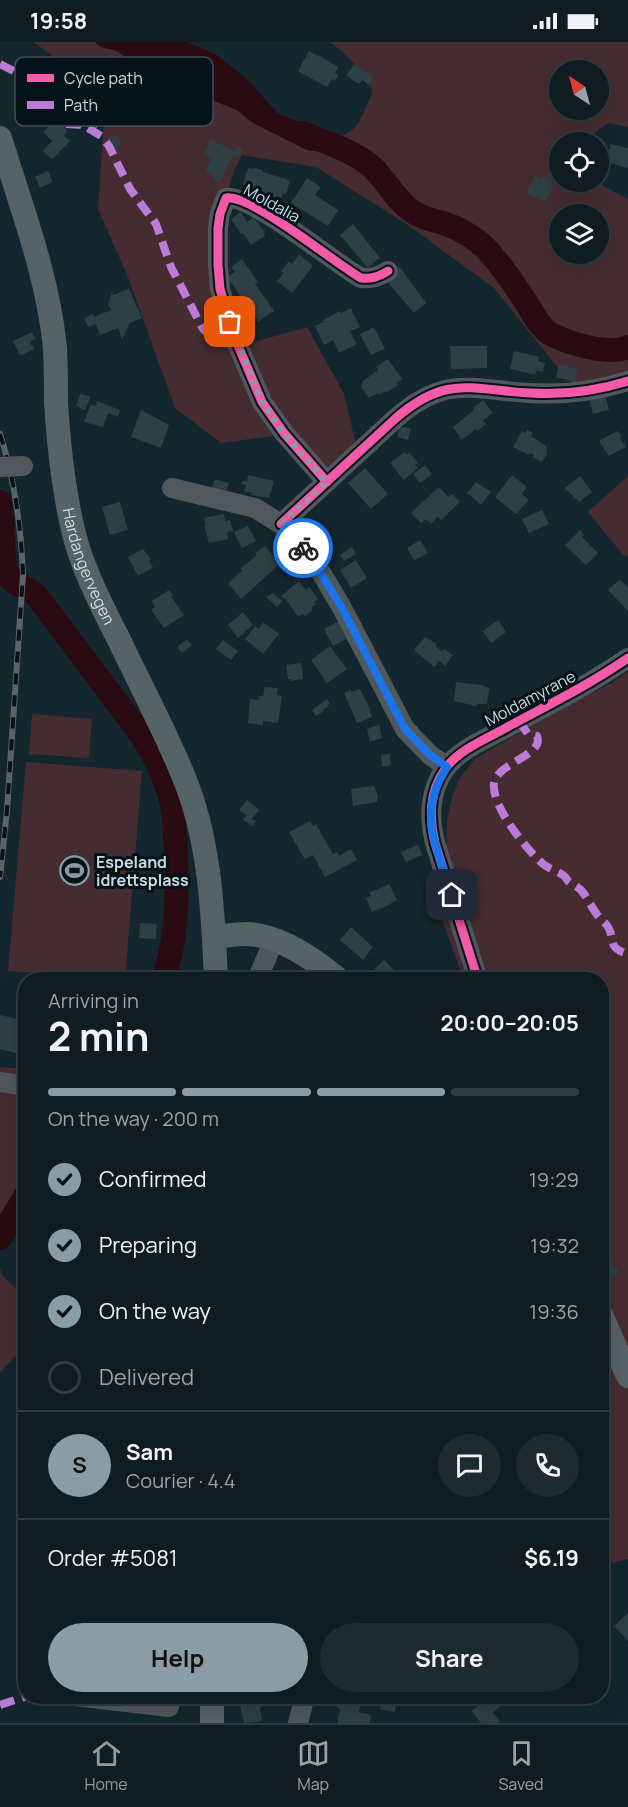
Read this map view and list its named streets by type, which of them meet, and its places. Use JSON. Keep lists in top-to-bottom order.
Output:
{
  "streets": {
    "main road": ["Hardangervegen"],
    "street": ["Moldalia", "Moldamyrane"]
  },
  "places": {
    "sports": ["Espeland idrettsplass"]
  },
  "legend": ["Cycle path", "Path"],
  "north": "top left",
  "page": {
    "status": "19:58",
    "heading": ["2 min", "Arriving in", "20:00–20:05"],
    "panel": [
      "Sam",
      "Courier · 4.4",
      "Order #5081",
      "$6.19"
    ],
    "bar": "On the way · 200 m",
    "list": [
      ["Confirmed", "19:29"],
      ["Preparing", "19:32"],
      ["On the way", "19:36"],
      "Delivered"
    ],
    "round": "S",
    "buttons": ["Help", "Share"],
    "tabs": ["Home", "Map", "Saved"]
  }
}
